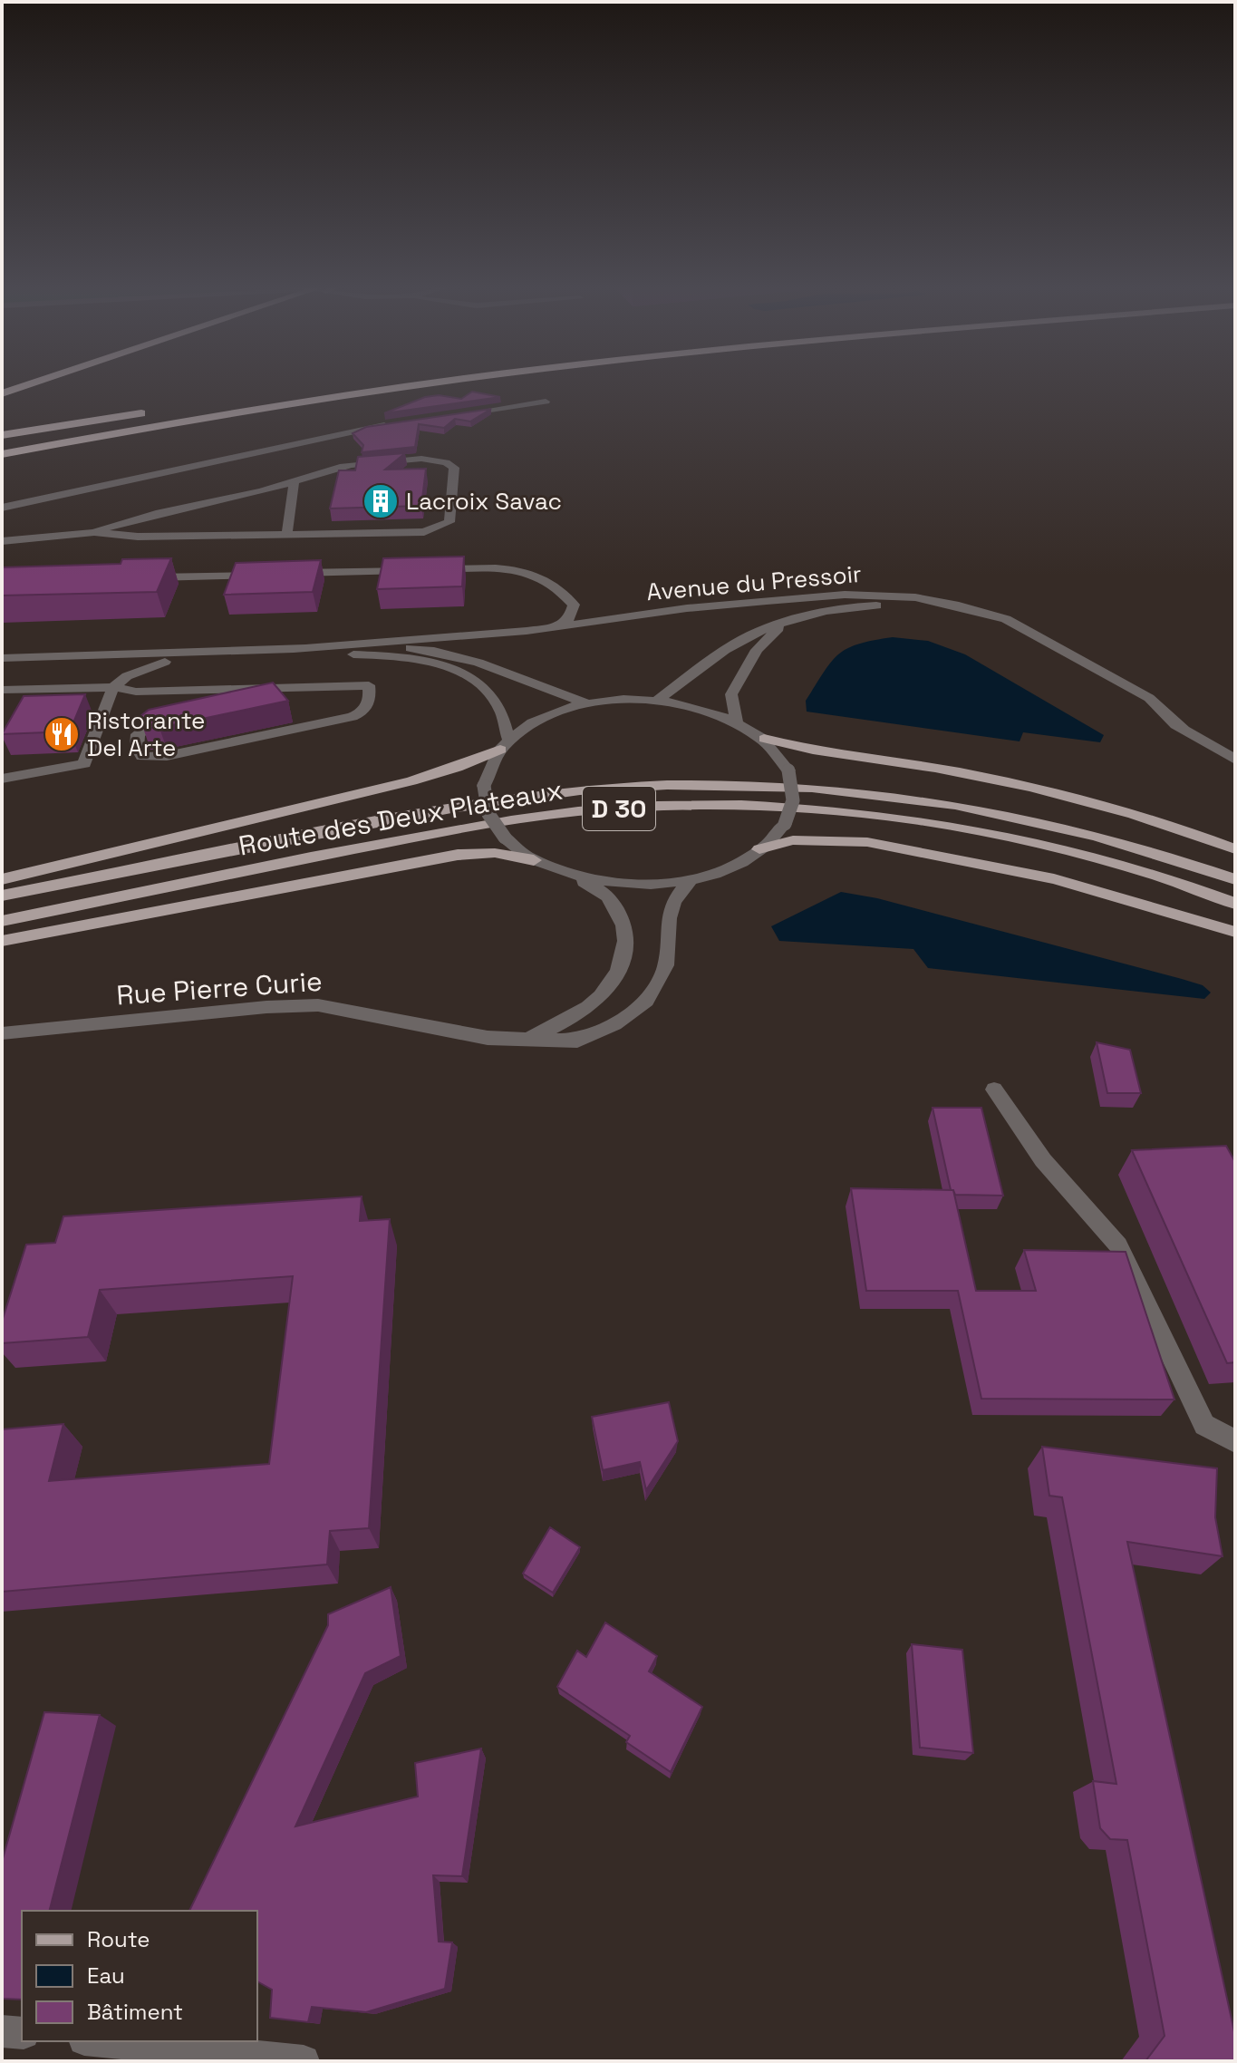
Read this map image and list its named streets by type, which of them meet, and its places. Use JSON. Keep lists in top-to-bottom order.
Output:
{
  "streets": {
    "main road": ["D 30", "Route des Deux Plateaux"],
    "street": ["Avenue du Pressoir", "Rue Pierre Curie"]
  },
  "crossings": [
    ["Avenue du Pressoir", "Rue Pierre Curie"]
  ],
  "places": {
    "building": ["Lacroix Savac"],
    "restaurant": ["Ristorante Del Arte"]
  },
  "legend": ["Route", "Eau", "Bâtiment"]
}
